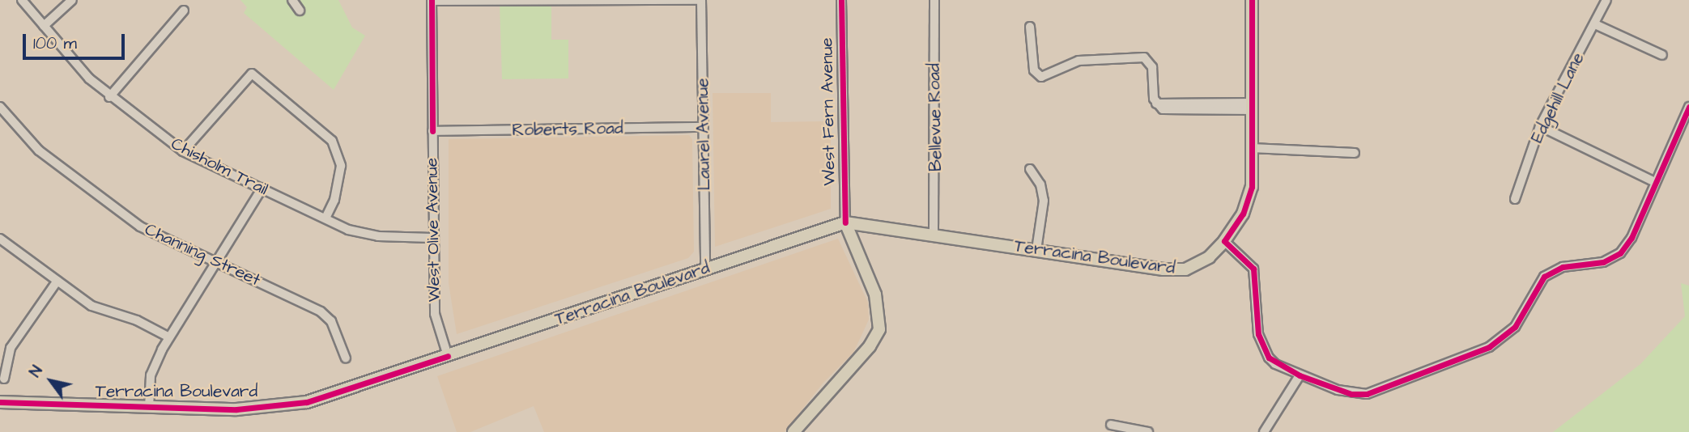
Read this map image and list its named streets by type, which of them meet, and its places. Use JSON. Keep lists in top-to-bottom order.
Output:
{
  "streets": {
    "main road": ["West Fern Avenue", "Terracina Boulevard"],
    "street": [
      "Edgehill Lane",
      "Bellevue Road",
      "Roberts Road",
      "Laurel Avenue",
      "Chisholm Trail",
      "West Olive Avenue",
      "Channing Street"
    ]
  },
  "crossings": [
    ["West Fern Avenue", "Terracina Boulevard"],
    ["Bellevue Road", "Terracina Boulevard"],
    ["Roberts Road", "Laurel Avenue"],
    ["Roberts Road", "West Olive Avenue"],
    ["Laurel Avenue", "Terracina Boulevard"],
    ["Chisholm Trail", "West Olive Avenue"],
    ["West Olive Avenue", "Terracina Boulevard"]
  ],
  "scale_bar": "100 m",
  "north": "top left"
}
